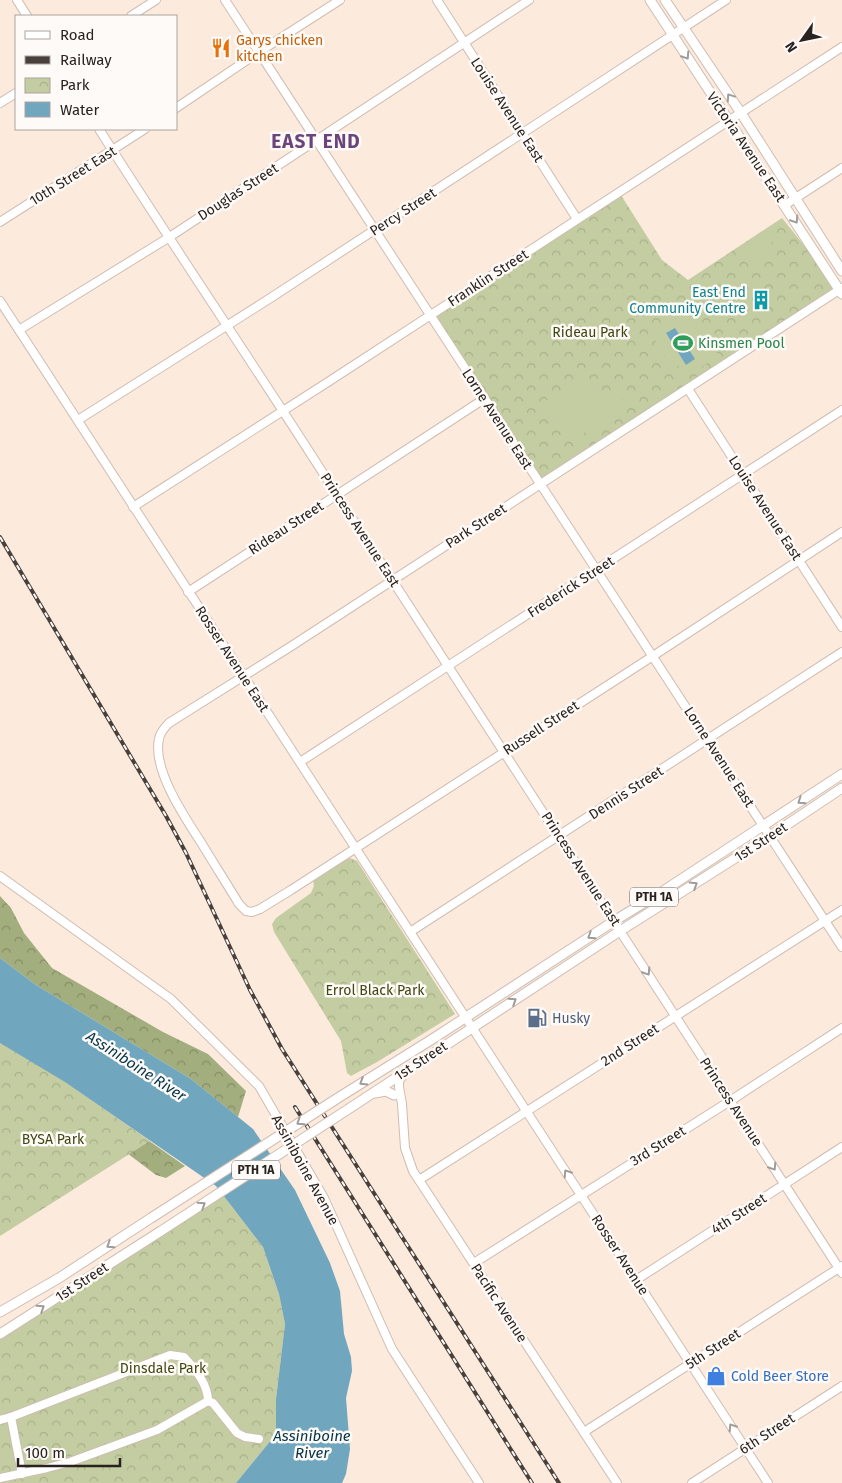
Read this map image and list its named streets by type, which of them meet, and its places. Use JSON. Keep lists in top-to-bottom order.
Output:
{
  "streets": {
    "main road": ["Victoria Avenue East", "1st Street", "PTH 1A"],
    "street": [
      "Louise Avenue East",
      "10th Street East",
      "Douglas Street",
      "Percy Street",
      "Franklin Street",
      "Lorne Avenue East",
      "Park Street",
      "Rideau Street",
      "Princess Avenue East",
      "Frederick Street",
      "Rosser Avenue East",
      "Russell Street",
      "Dennis Street",
      "2nd Street",
      "Princess Avenue",
      "3rd Street",
      "Assiniboine Avenue",
      "4th Street",
      "Rosser Avenue",
      "Pacific Avenue",
      "5th Street",
      "6th Street"
    ]
  },
  "crossings": [
    ["Louise Avenue East", "Douglas Street"],
    ["Louise Avenue East", "Percy Street"],
    ["Louise Avenue East", "Franklin Street"],
    ["Louise Avenue East", "Park Street"],
    ["Louise Avenue East", "Frederick Street"],
    ["Louise Avenue East", "Russell Street"],
    ["Victoria Avenue East", "Percy Street"],
    ["Victoria Avenue East", "Franklin Street"],
    ["Victoria Avenue East", "Park Street"],
    ["10th Street East", "Princess Avenue East"],
    ["Douglas Street", "Lorne Avenue East"],
    ["Douglas Street", "Princess Avenue East"],
    ["Douglas Street", "Rosser Avenue East"],
    ["Percy Street", "Lorne Avenue East"],
    ["Percy Street", "Princess Avenue East"],
    ["Percy Street", "Rosser Avenue East"],
    ["Franklin Street", "Lorne Avenue East"],
    ["Franklin Street", "Princess Avenue East"],
    ["Franklin Street", "Rosser Avenue East"],
    ["Lorne Avenue East", "Park Street"],
    ["Lorne Avenue East", "Rideau Street"],
    ["Lorne Avenue East", "Frederick Street"],
    ["Lorne Avenue East", "Russell Street"],
    ["Lorne Avenue East", "Dennis Street"],
    ["Lorne Avenue East", "1st Street"],
    ["Lorne Avenue East", "2nd Street"],
    ["Park Street", "Princess Avenue East"],
    ["Park Street", "Rosser Avenue East"],
    ["Park Street", "Russell Street"],
    ["Rideau Street", "Princess Avenue East"],
    ["Rideau Street", "Rosser Avenue East"],
    ["Princess Avenue East", "Frederick Street"],
    ["Princess Avenue East", "Russell Street"],
    ["Princess Avenue East", "Dennis Street"],
    ["Princess Avenue East", "1st Street"],
    ["Princess Avenue East", "Princess Avenue"],
    ["Frederick Street", "Rosser Avenue East"],
    ["Rosser Avenue East", "Russell Street"],
    ["Rosser Avenue East", "Dennis Street"],
    ["Rosser Avenue East", "1st Street"],
    ["Rosser Avenue East", "Rosser Avenue"],
    ["1st Street", "Princess Avenue"],
    ["1st Street", "Rosser Avenue"],
    ["1st Street", "Pacific Avenue"],
    ["2nd Street", "Princess Avenue"],
    ["2nd Street", "Rosser Avenue"],
    ["2nd Street", "Pacific Avenue"],
    ["Princess Avenue", "3rd Street"],
    ["Princess Avenue", "4th Street"],
    ["Princess Avenue", "5th Street"],
    ["3rd Street", "Rosser Avenue"],
    ["3rd Street", "Pacific Avenue"],
    ["4th Street", "Rosser Avenue"],
    ["Rosser Avenue", "5th Street"],
    ["Rosser Avenue", "6th Street"],
    ["Pacific Avenue", "5th Street"]
  ],
  "one_way": ["Princess Avenue", "Rosser Avenue"],
  "districts": ["EAST END"],
  "water": ["Assiniboine River"],
  "parks": [
    "Rideau Park",
    "Errol Black Park",
    "BYSA Park",
    "Dinsdale Park"
  ],
  "places": {
    "restaurant": ["Garys chicken kitchen"],
    "building": ["East End Community Centre"],
    "sports": ["Kinsmen Pool"],
    "fuel station": ["Husky"],
    "shop": ["Cold Beer Store"]
  },
  "legend": [
    "Road",
    "Railway",
    "Park",
    "Water"
  ],
  "scale_bar": "100 m",
  "north": "bottom left"
}
